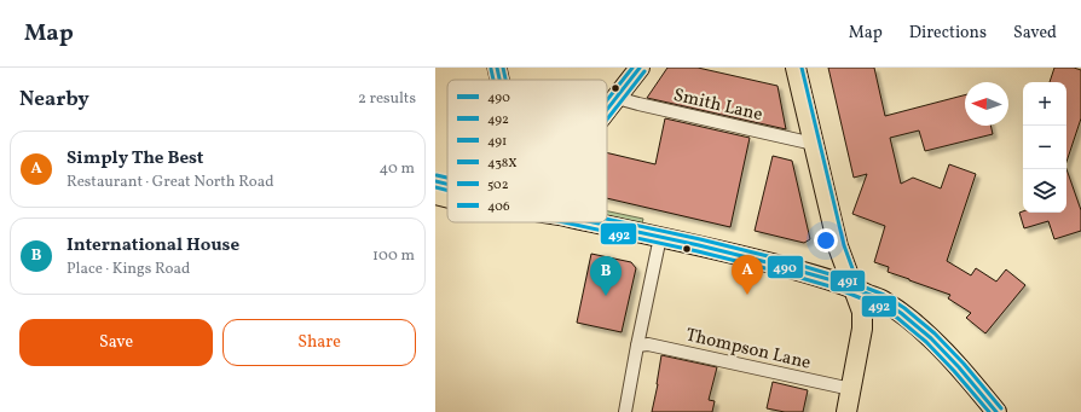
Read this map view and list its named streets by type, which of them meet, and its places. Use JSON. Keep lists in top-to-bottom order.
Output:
{
  "streets": {
    "street": ["Smith Lane", "Thompson Lane"]
  },
  "lines": [
    "transit line 490",
    "transit line 491",
    "transit line 438X",
    "transit line 502",
    "transit line 406",
    "transit line 492"
  ],
  "legend": [
    "490",
    "492",
    "491",
    "438X",
    "502",
    "406"
  ],
  "north": "left",
  "page": {
    "header": "Map",
    "nav": ["Map", "Directions", "Saved"],
    "heading": ["Nearby", "2 results"],
    "map_buttons": ["+", "−"],
    "list": [
      {
        "mark": "A",
        "name": "Simply The Best",
        "note": "Restaurant · Great North Road",
        "value": "40 m"
      },
      {
        "mark": "B",
        "name": "International House",
        "note": "Place · Kings Road",
        "value": "100 m"
      }
    ],
    "pins": ["A", "B"],
    "buttons": ["Save", "Share"]
  }
}
